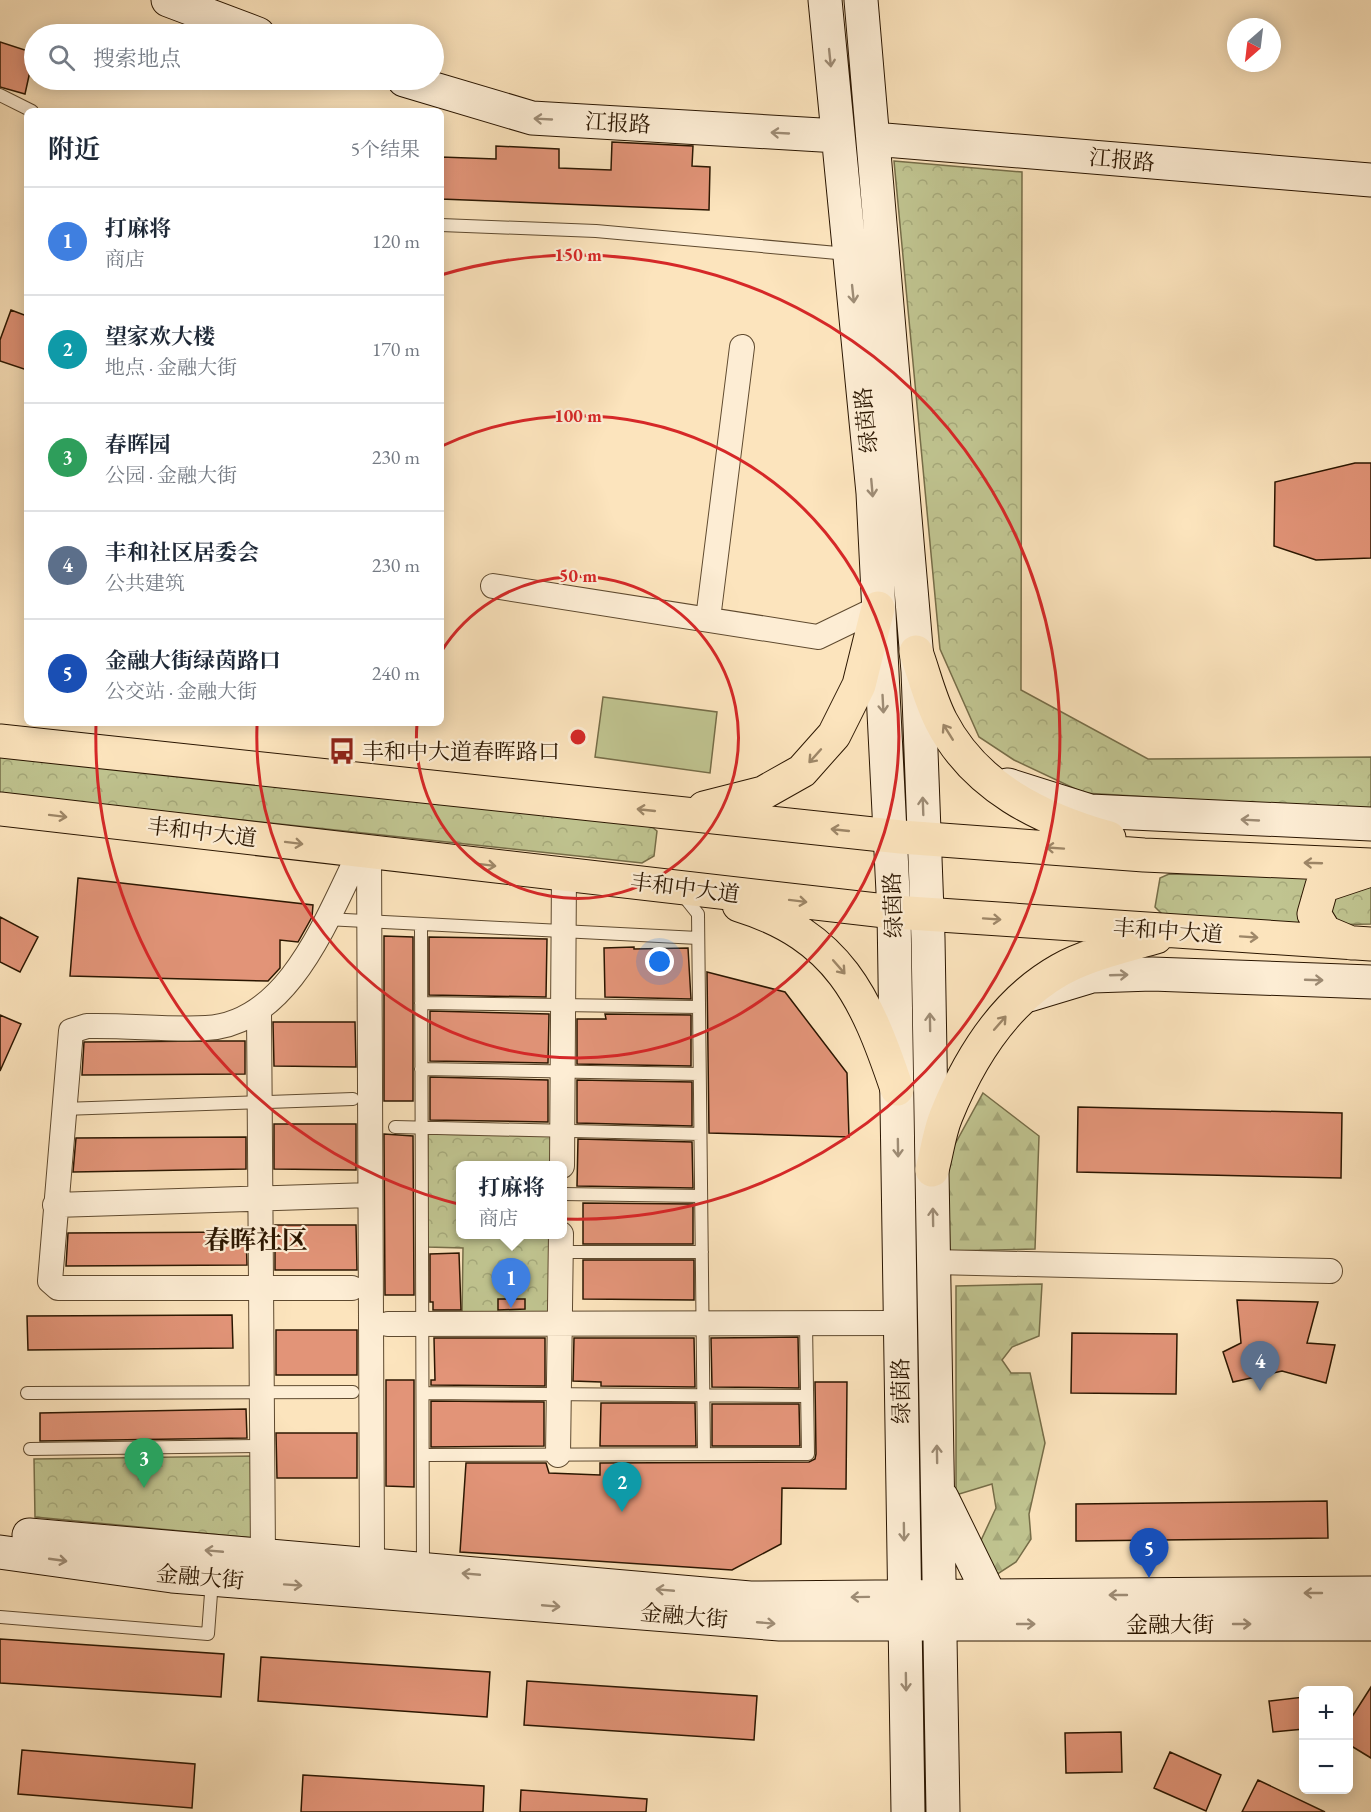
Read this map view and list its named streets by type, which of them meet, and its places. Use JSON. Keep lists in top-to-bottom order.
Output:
{
  "streets": {
    "main road": [
      "江报路",
      "绿茵路",
      "丰和中大道",
      "金融大街"
    ]
  },
  "crossings": [
    ["江报路", "绿茵路"],
    ["绿茵路", "丰和中大道"],
    ["绿茵路", "金融大街"]
  ],
  "one_way": ["江报路"],
  "districts": ["春晖社区"],
  "places": {
    "bus stop": ["丰和中大道春晖路口"]
  },
  "north": "bottom left",
  "page": {
    "search": "搜索地点",
    "heading": ["附近", "5个结果"],
    "list": [
      {
        "mark": "1",
        "name": "打麻将",
        "note": "商店",
        "value": "120 m"
      },
      {
        "mark": "2",
        "name": "望家欢大楼",
        "note": "地点 · 金融大街",
        "value": "170 m"
      },
      {
        "mark": "3",
        "name": "春晖园",
        "note": "公园 · 金融大街",
        "value": "230 m"
      },
      {
        "mark": "4",
        "name": "丰和社区居委会",
        "note": "公共建筑",
        "value": "230 m"
      },
      {
        "mark": "5",
        "name": "金融大街绿茵路口",
        "note": "公交站 · 金融大街",
        "value": "240 m"
      }
    ],
    "popup": ["打麻将", "商店"],
    "pins": [
      "1",
      "4",
      "3",
      "2",
      "5"
    ],
    "map_buttons": ["+", "−"]
  },
  "rings": ["150 m", "100 m", "50 m"]
}
